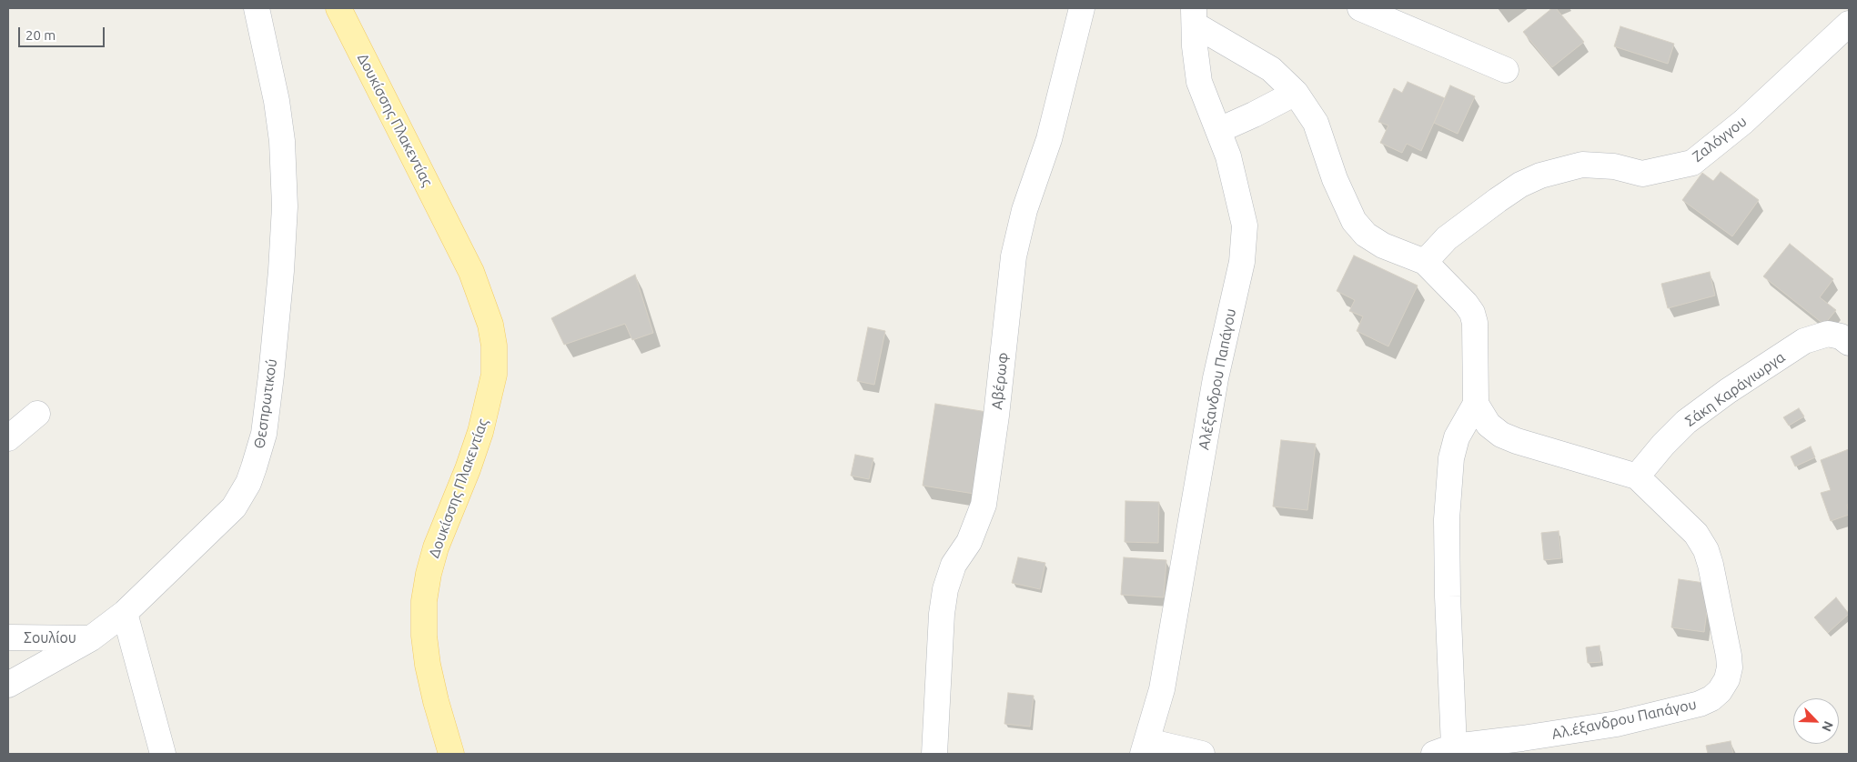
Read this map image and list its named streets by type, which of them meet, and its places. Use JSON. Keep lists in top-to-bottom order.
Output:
{
  "streets": {
    "main road": ["Δουκίσσης Πλακεντίας"],
    "street": [
      "Ζαλόγγου",
      "Αλέξανδρου Παπάγου",
      "Αβέρωφ",
      "Σάκη Καράγιωργα",
      "Θεσπρωτικού",
      "Σουλίου",
      "Αλ.έξανδρου Παπάγου"
    ]
  },
  "crossings": [
    ["Σάκη Καράγιωργα", "Αλ.έξανδρου Παπάγου"],
    ["Θεσπρωτικού", "Σουλίου"]
  ],
  "scale_bar": "20 m",
  "north": "bottom right"
}
